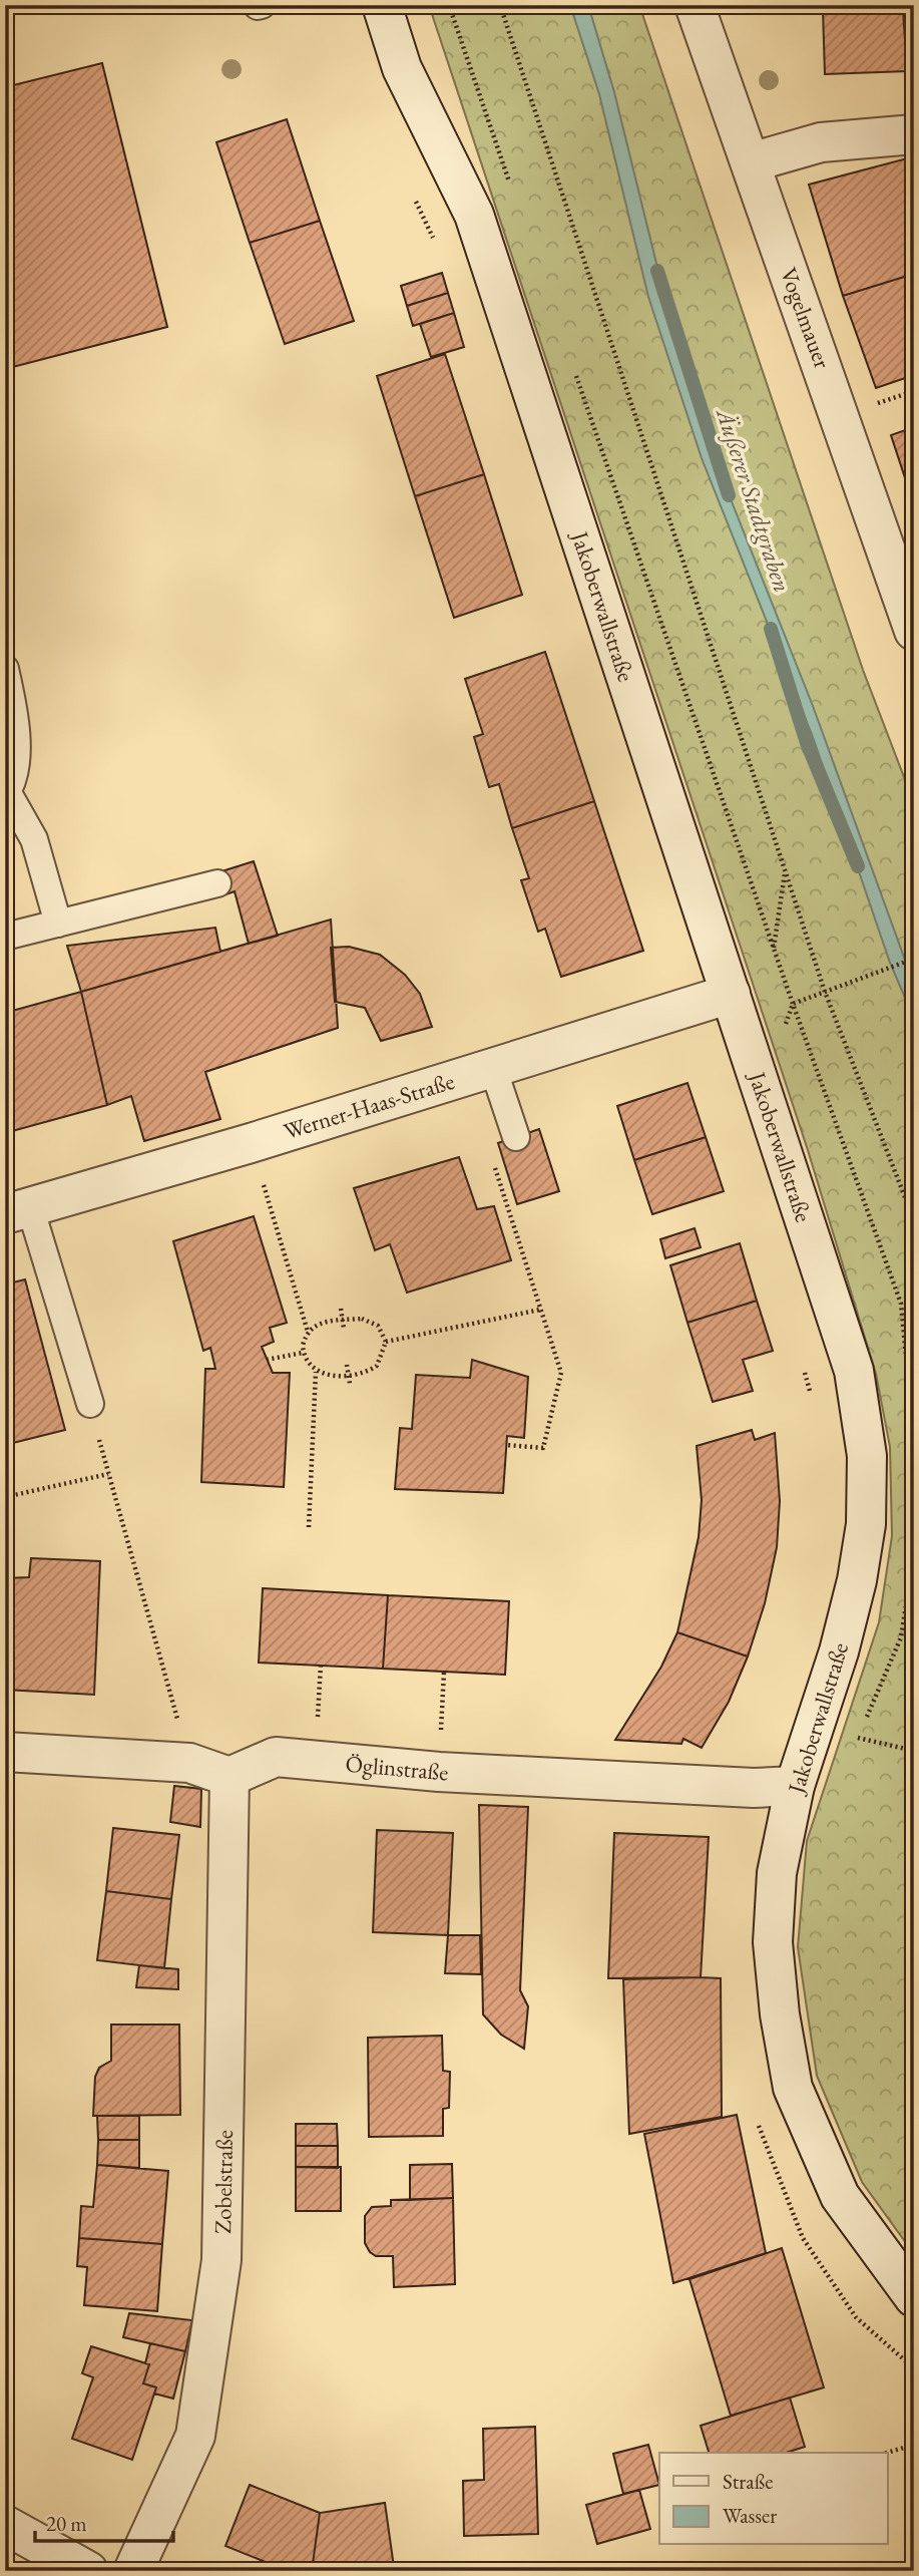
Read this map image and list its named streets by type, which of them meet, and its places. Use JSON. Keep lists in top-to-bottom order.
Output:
{
  "streets": {
    "street": [
      "Vogelmauer",
      "Jakoberwallstraße",
      "Werner-Haas-Straße",
      "Öglinstraße",
      "Zobelstraße"
    ]
  },
  "crossings": [
    ["Jakoberwallstraße", "Werner-Haas-Straße"],
    ["Jakoberwallstraße", "Öglinstraße"],
    ["Öglinstraße", "Zobelstraße"]
  ],
  "water": ["Äußerer Stadtgraben"],
  "legend": ["Straße", "Wasser"],
  "scale_bar": "20 m"
}
